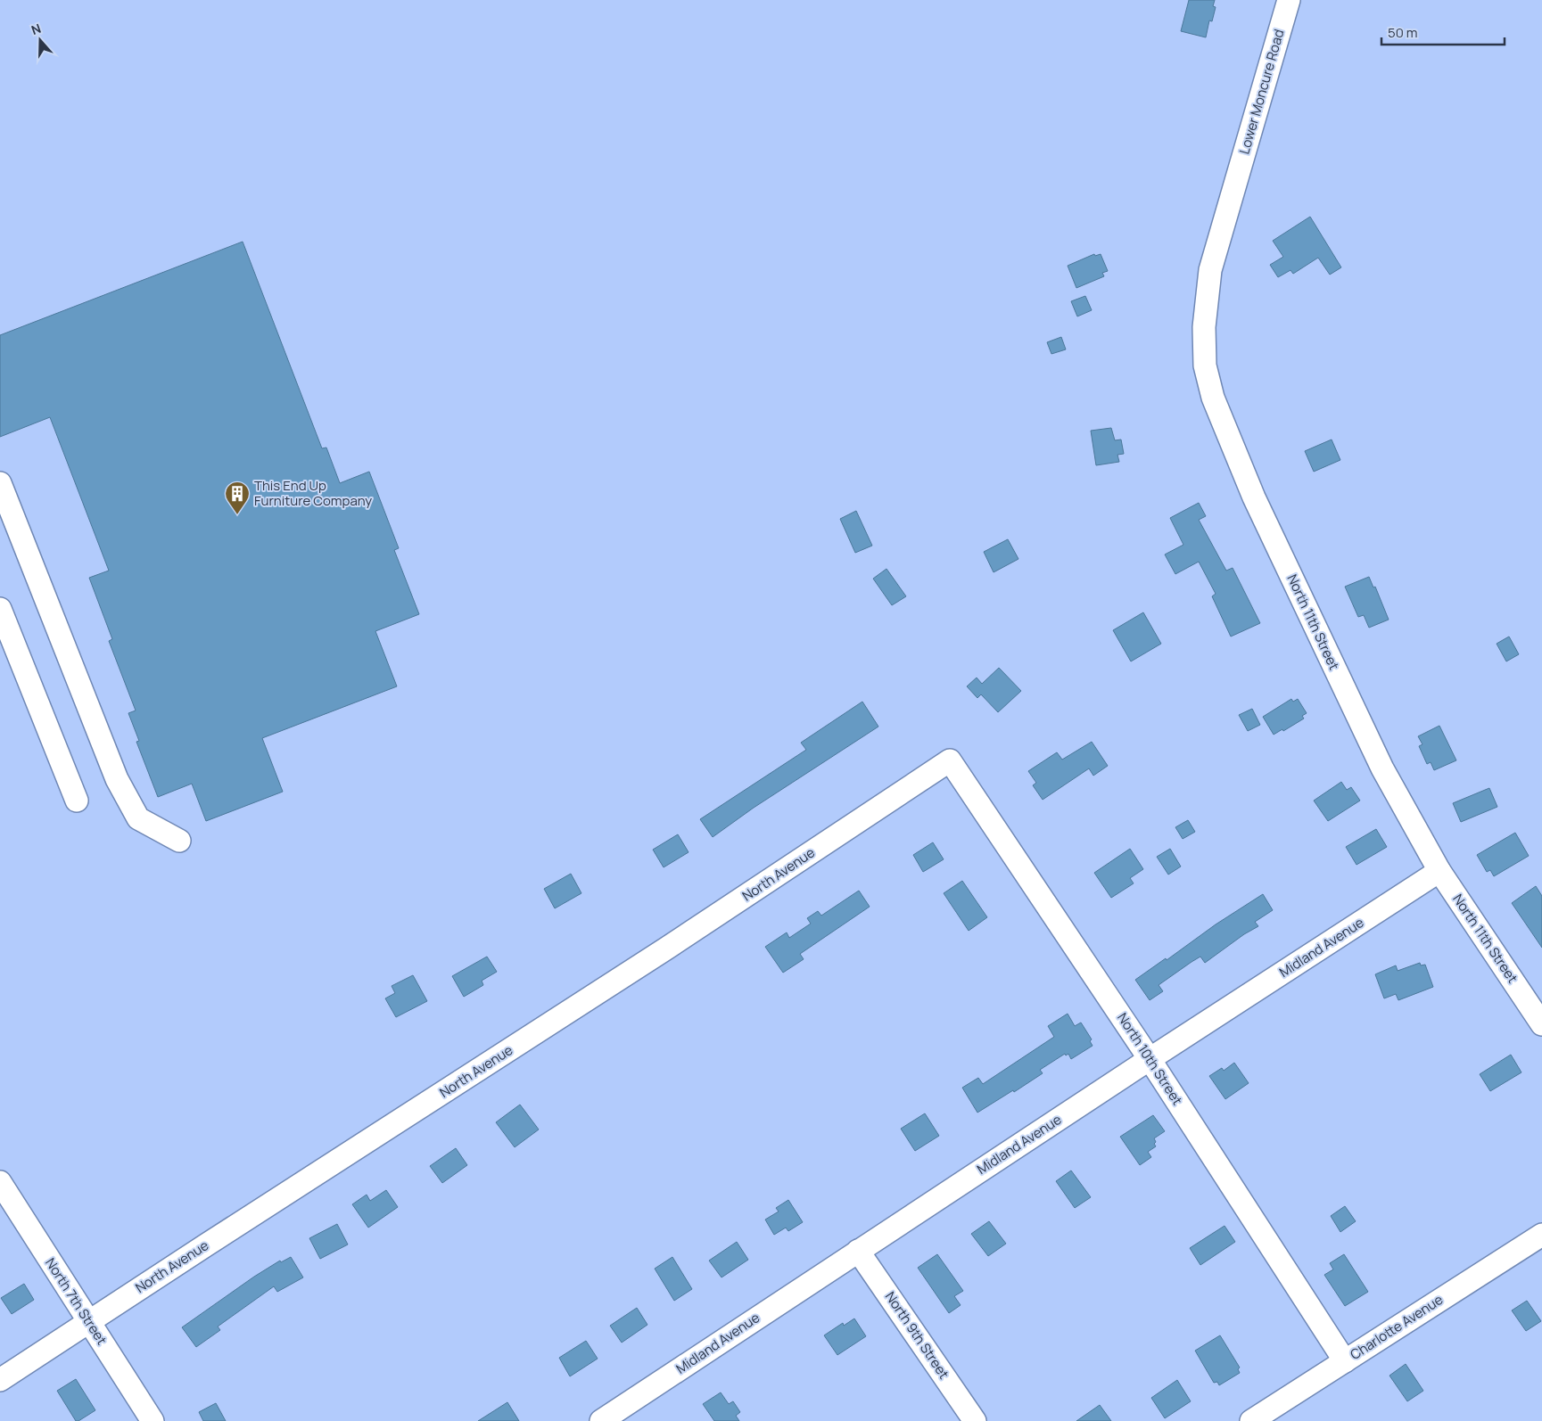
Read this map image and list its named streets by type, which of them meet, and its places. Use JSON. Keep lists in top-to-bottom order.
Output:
{
  "streets": {
    "street": [
      "Lower Moncure Road",
      "North 11th Street",
      "North Avenue",
      "Midland Avenue",
      "North 10th Street",
      "North 7th Street",
      "Charlotte Avenue",
      "North 9th Street"
    ]
  },
  "crossings": [
    ["Lower Moncure Road", "North 11th Street"],
    ["North 11th Street", "Midland Avenue"],
    ["North Avenue", "North 10th Street"],
    ["North Avenue", "North 7th Street"],
    ["Midland Avenue", "North 10th Street"],
    ["Midland Avenue", "North 9th Street"],
    ["North 10th Street", "Charlotte Avenue"]
  ],
  "places": {
    "building": ["This End Up Furniture Company"]
  },
  "scale_bar": "50 m",
  "north": "top"
}
